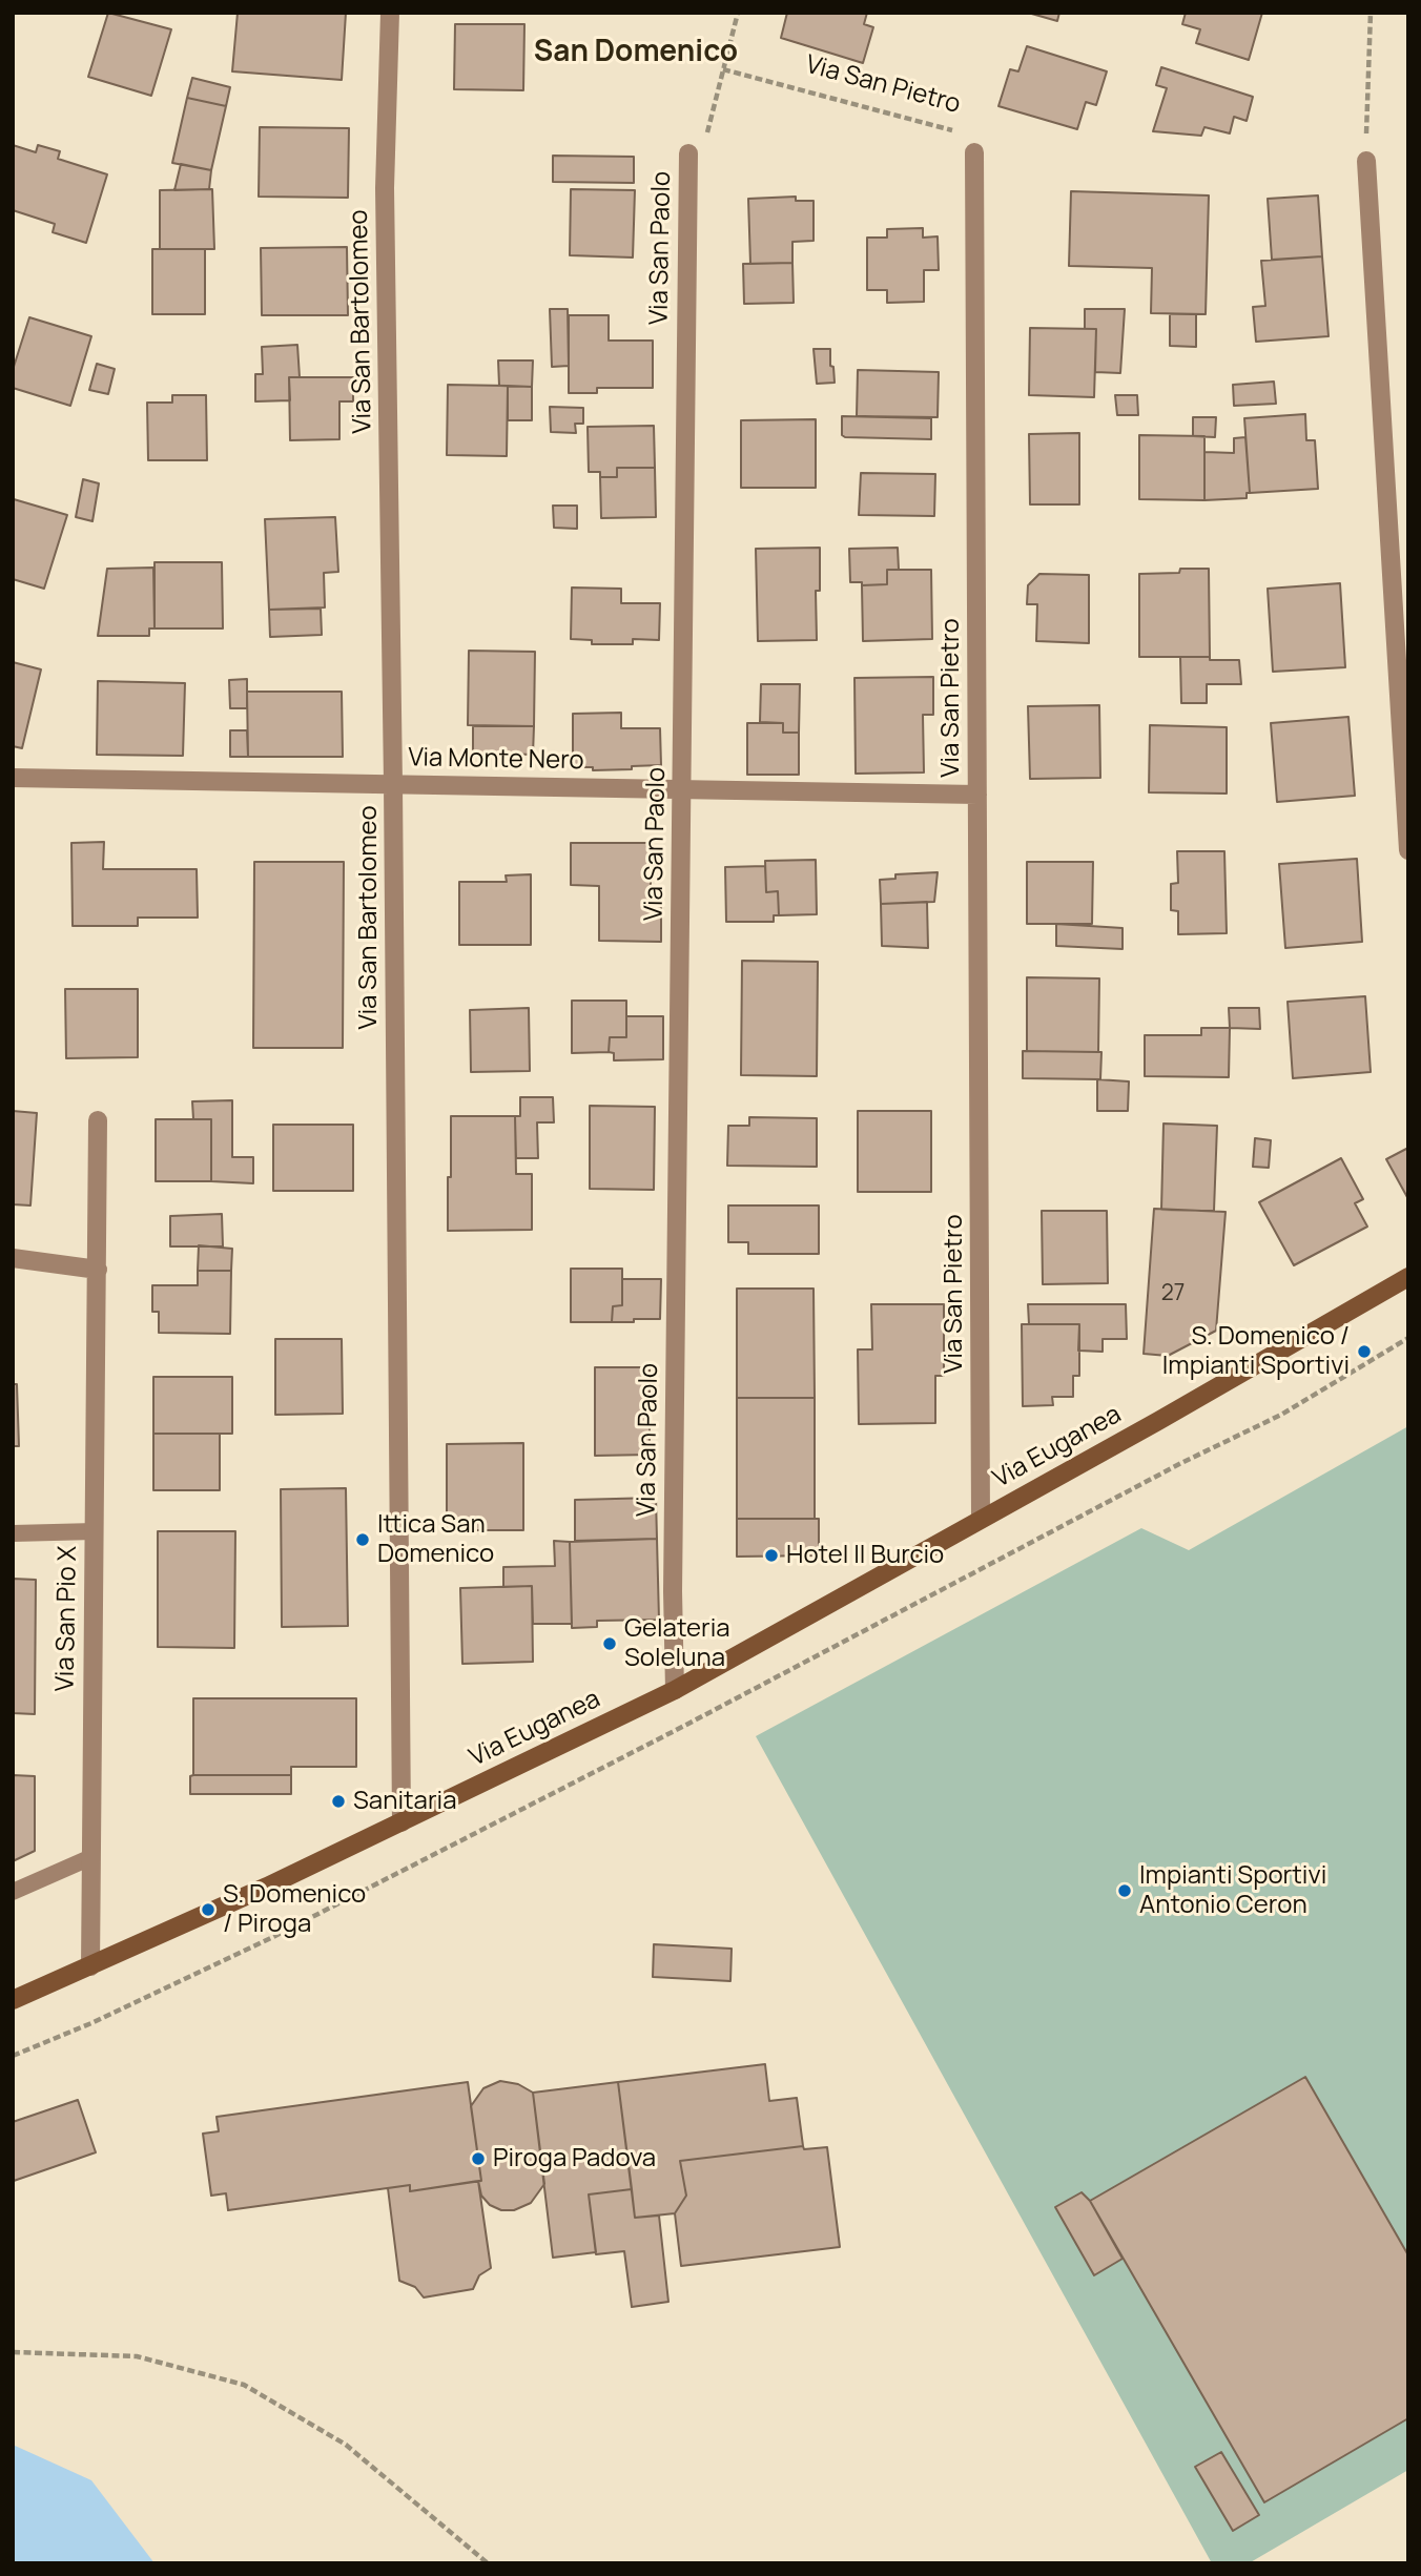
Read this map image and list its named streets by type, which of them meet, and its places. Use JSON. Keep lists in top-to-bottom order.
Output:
{
  "streets": {
    "street": [
      "Via San Pietro",
      "Via San Paolo",
      "Via San Bartolomeo",
      "Via Monte Nero",
      "Via Euganea",
      "Via San Pio X"
    ]
  },
  "crossings": [
    ["Via San Pietro", "Via San Paolo"],
    ["Via San Pietro", "Via Monte Nero"],
    ["Via San Pietro", "Via Euganea"],
    ["Via San Paolo", "Via Monte Nero"],
    ["Via San Paolo", "Via Euganea"],
    ["Via San Bartolomeo", "Via Monte Nero"],
    ["Via San Bartolomeo", "Via Euganea"],
    ["Via Euganea", "Via San Pio X"]
  ],
  "districts": ["San Domenico"],
  "places": [
    "S. Domenico / Impianti Sportivi",
    "Ittica San Domenico",
    "Hotel Il Burcio",
    "Gelateria Soleluna",
    "Sanitaria",
    "Impianti Sportivi Antonio Ceron",
    "S. Domenico / Piroga",
    "Piroga Padova"
  ],
  "house_numbers": ["27"]
}
